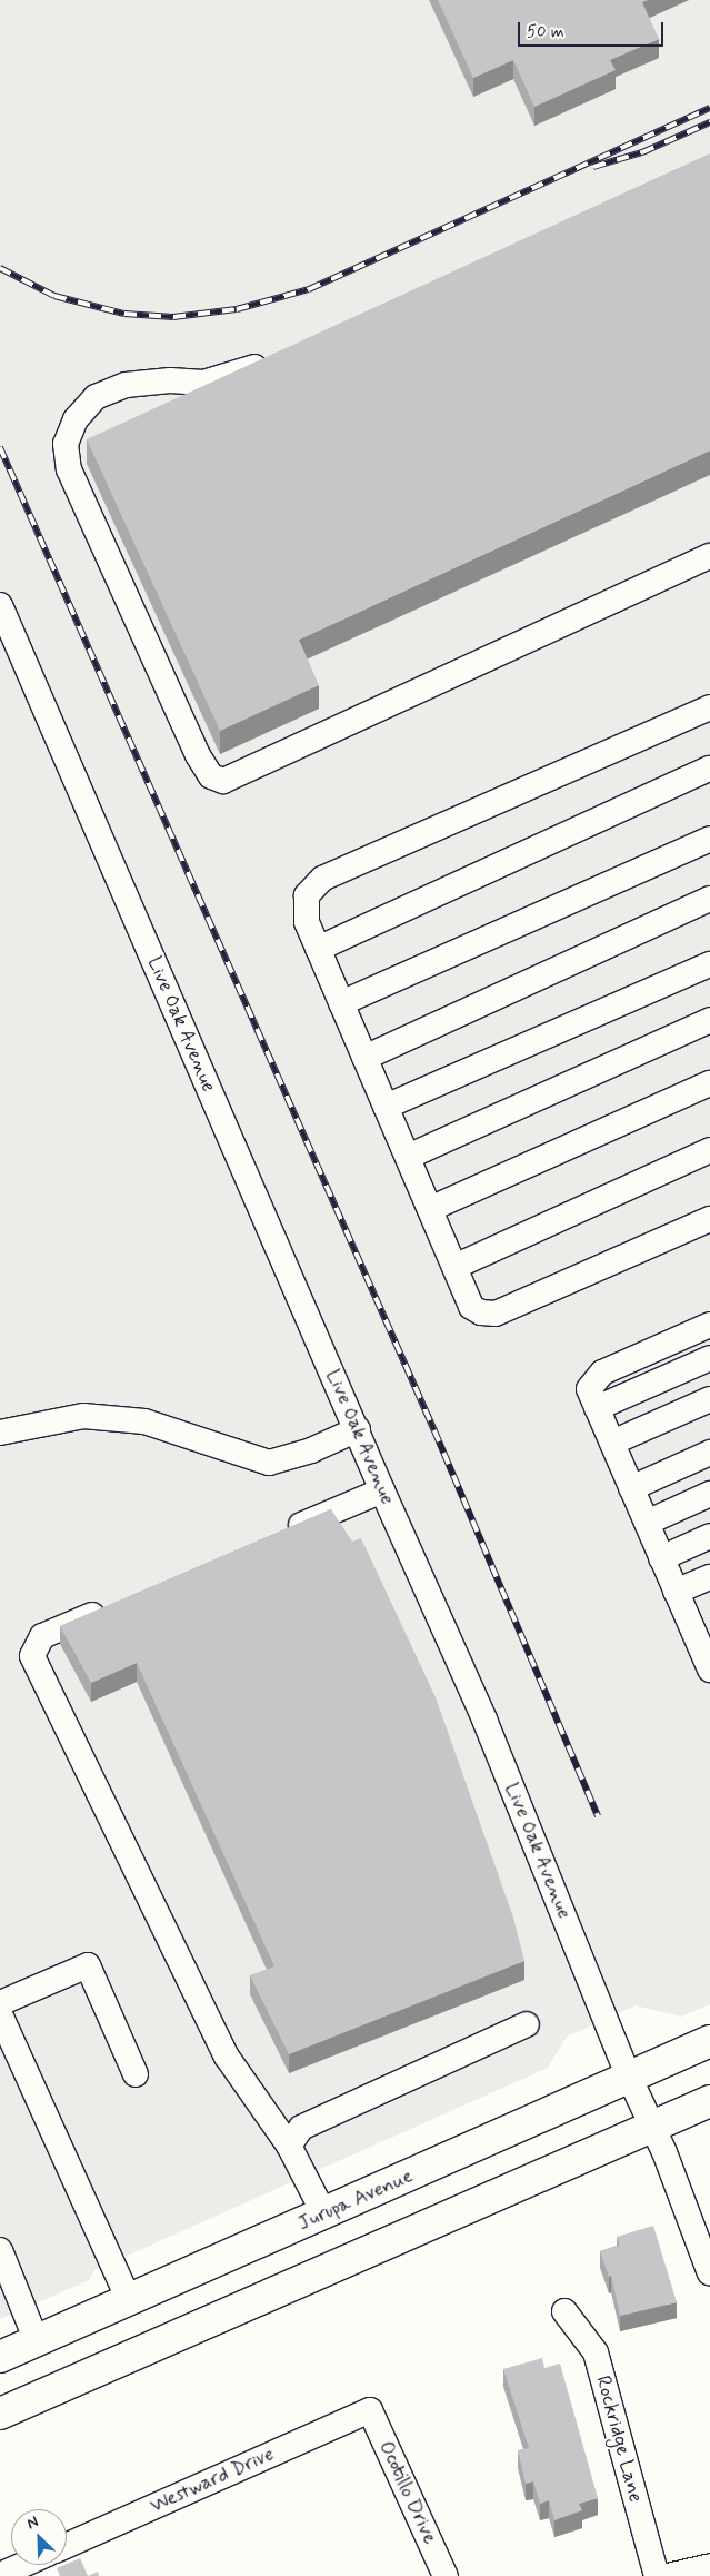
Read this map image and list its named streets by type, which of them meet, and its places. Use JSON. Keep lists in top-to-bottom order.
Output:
{
  "streets": {
    "main road": ["Jurupa Avenue"],
    "street": [
      "Live Oak Avenue",
      "Rockridge Lane",
      "Westward Drive",
      "Ocotillo Drive"
    ]
  },
  "crossings": [
    ["Live Oak Avenue", "Jurupa Avenue"],
    ["Westward Drive", "Ocotillo Drive"]
  ],
  "scale_bar": "50 m",
  "north": "top left"
}
